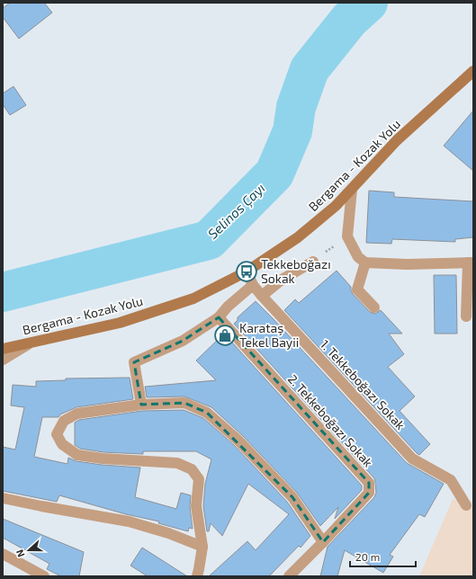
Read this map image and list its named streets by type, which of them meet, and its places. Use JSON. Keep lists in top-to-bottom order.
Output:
{
  "streets": {
    "main road": ["Bergama - Kozak Yolu"],
    "street": ["1. Tekkeboğazı Sokak", "2. Tekkeboğazı Sokak"]
  },
  "crossings": [
    ["Bergama - Kozak Yolu", "1. Tekkeboğazı Sokak"]
  ],
  "water": ["Selinos Çayı"],
  "places": {
    "bus stop": ["Tekkeboğazı Sokak"],
    "shop": ["Karataş Tekel Bayii"]
  },
  "scale_bar": "20 m",
  "north": "left"
}
